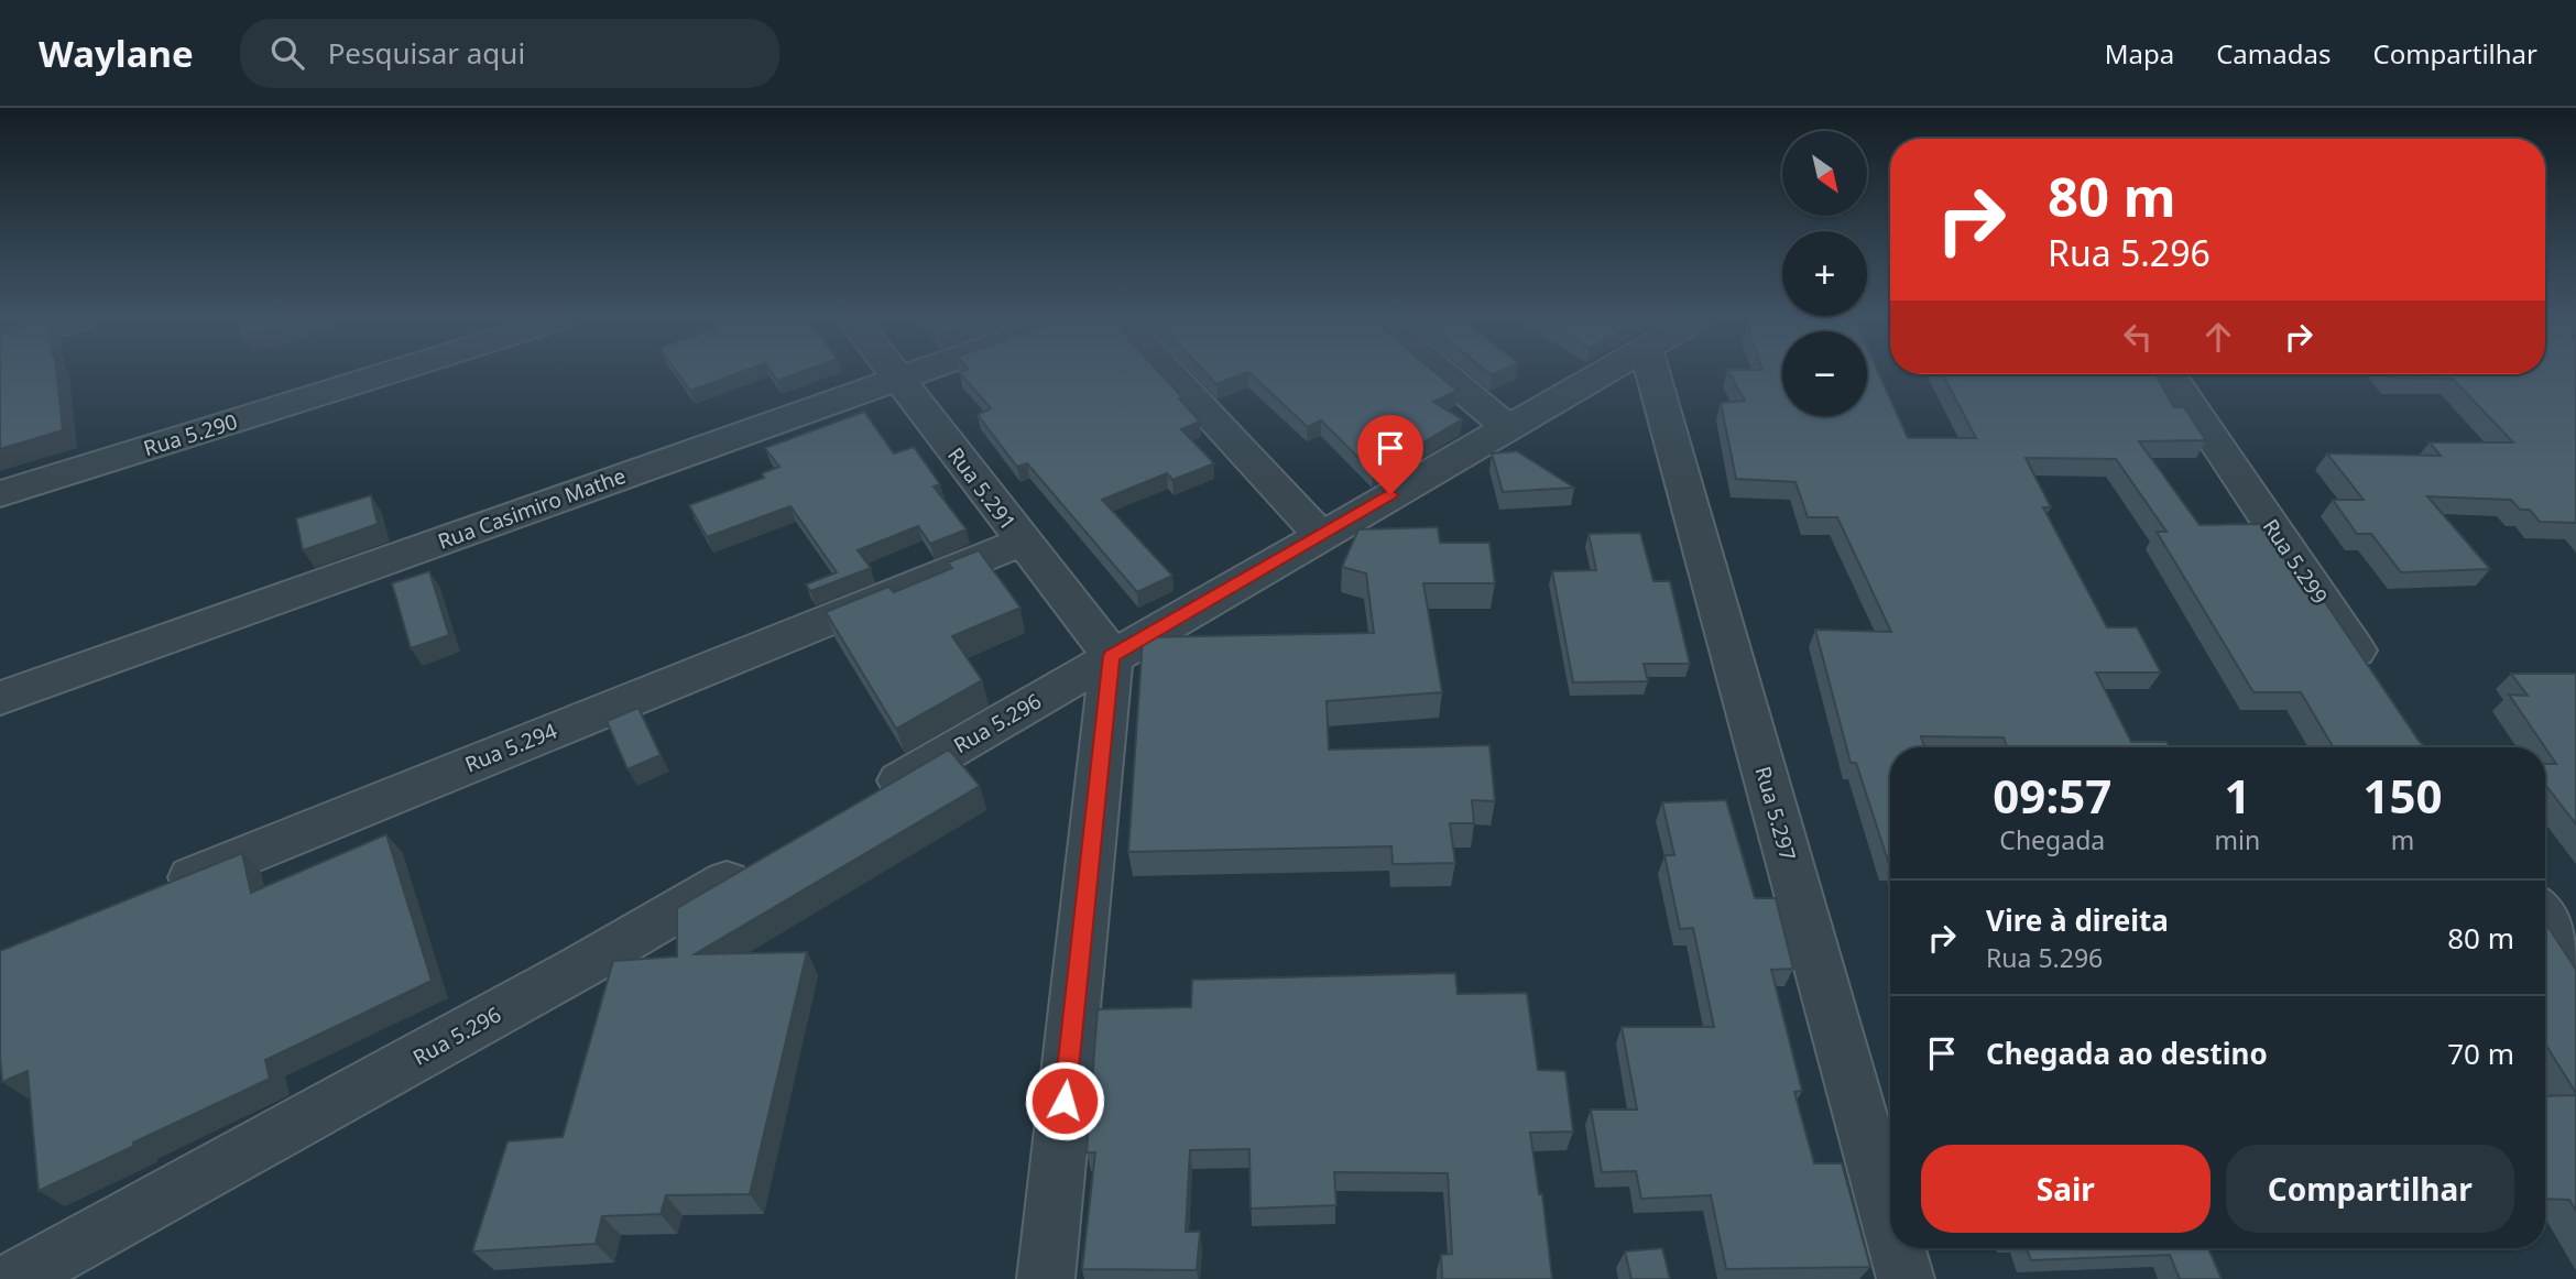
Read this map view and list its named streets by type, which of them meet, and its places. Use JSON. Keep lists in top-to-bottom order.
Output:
{
  "streets": {
    "street": [
      "Rua 5.290",
      "Rua 5.291",
      "Rua Casimiro Mathe",
      "Rua 5.299",
      "Rua 5.296",
      "Rua 5.294",
      "Rua 5.297"
    ]
  },
  "crossings": [
    ["Rua 5.291", "Rua Casimiro Mathe"],
    ["Rua 5.291", "Rua 5.296"],
    ["Rua 5.291", "Rua 5.294"]
  ],
  "north": "bottom right",
  "page": {
    "header": "Waylane",
    "search": "Pesquisar aqui",
    "nav": ["Mapa", "Camadas", "Compartilhar"],
    "map_buttons": ["+", "−"],
    "turn": ["80 m", "Rua 5.296"],
    "eta": [
      "09:57",
      "Chegada",
      "1",
      "min",
      "150",
      "m"
    ],
    "list": [
      {
        "name": "Vire à direita",
        "note": "Rua 5.296",
        "value": "80 m"
      },
      {
        "name": "Chegada ao destino",
        "value": "70 m"
      }
    ],
    "buttons": ["Sair", "Compartilhar"]
  }
}
